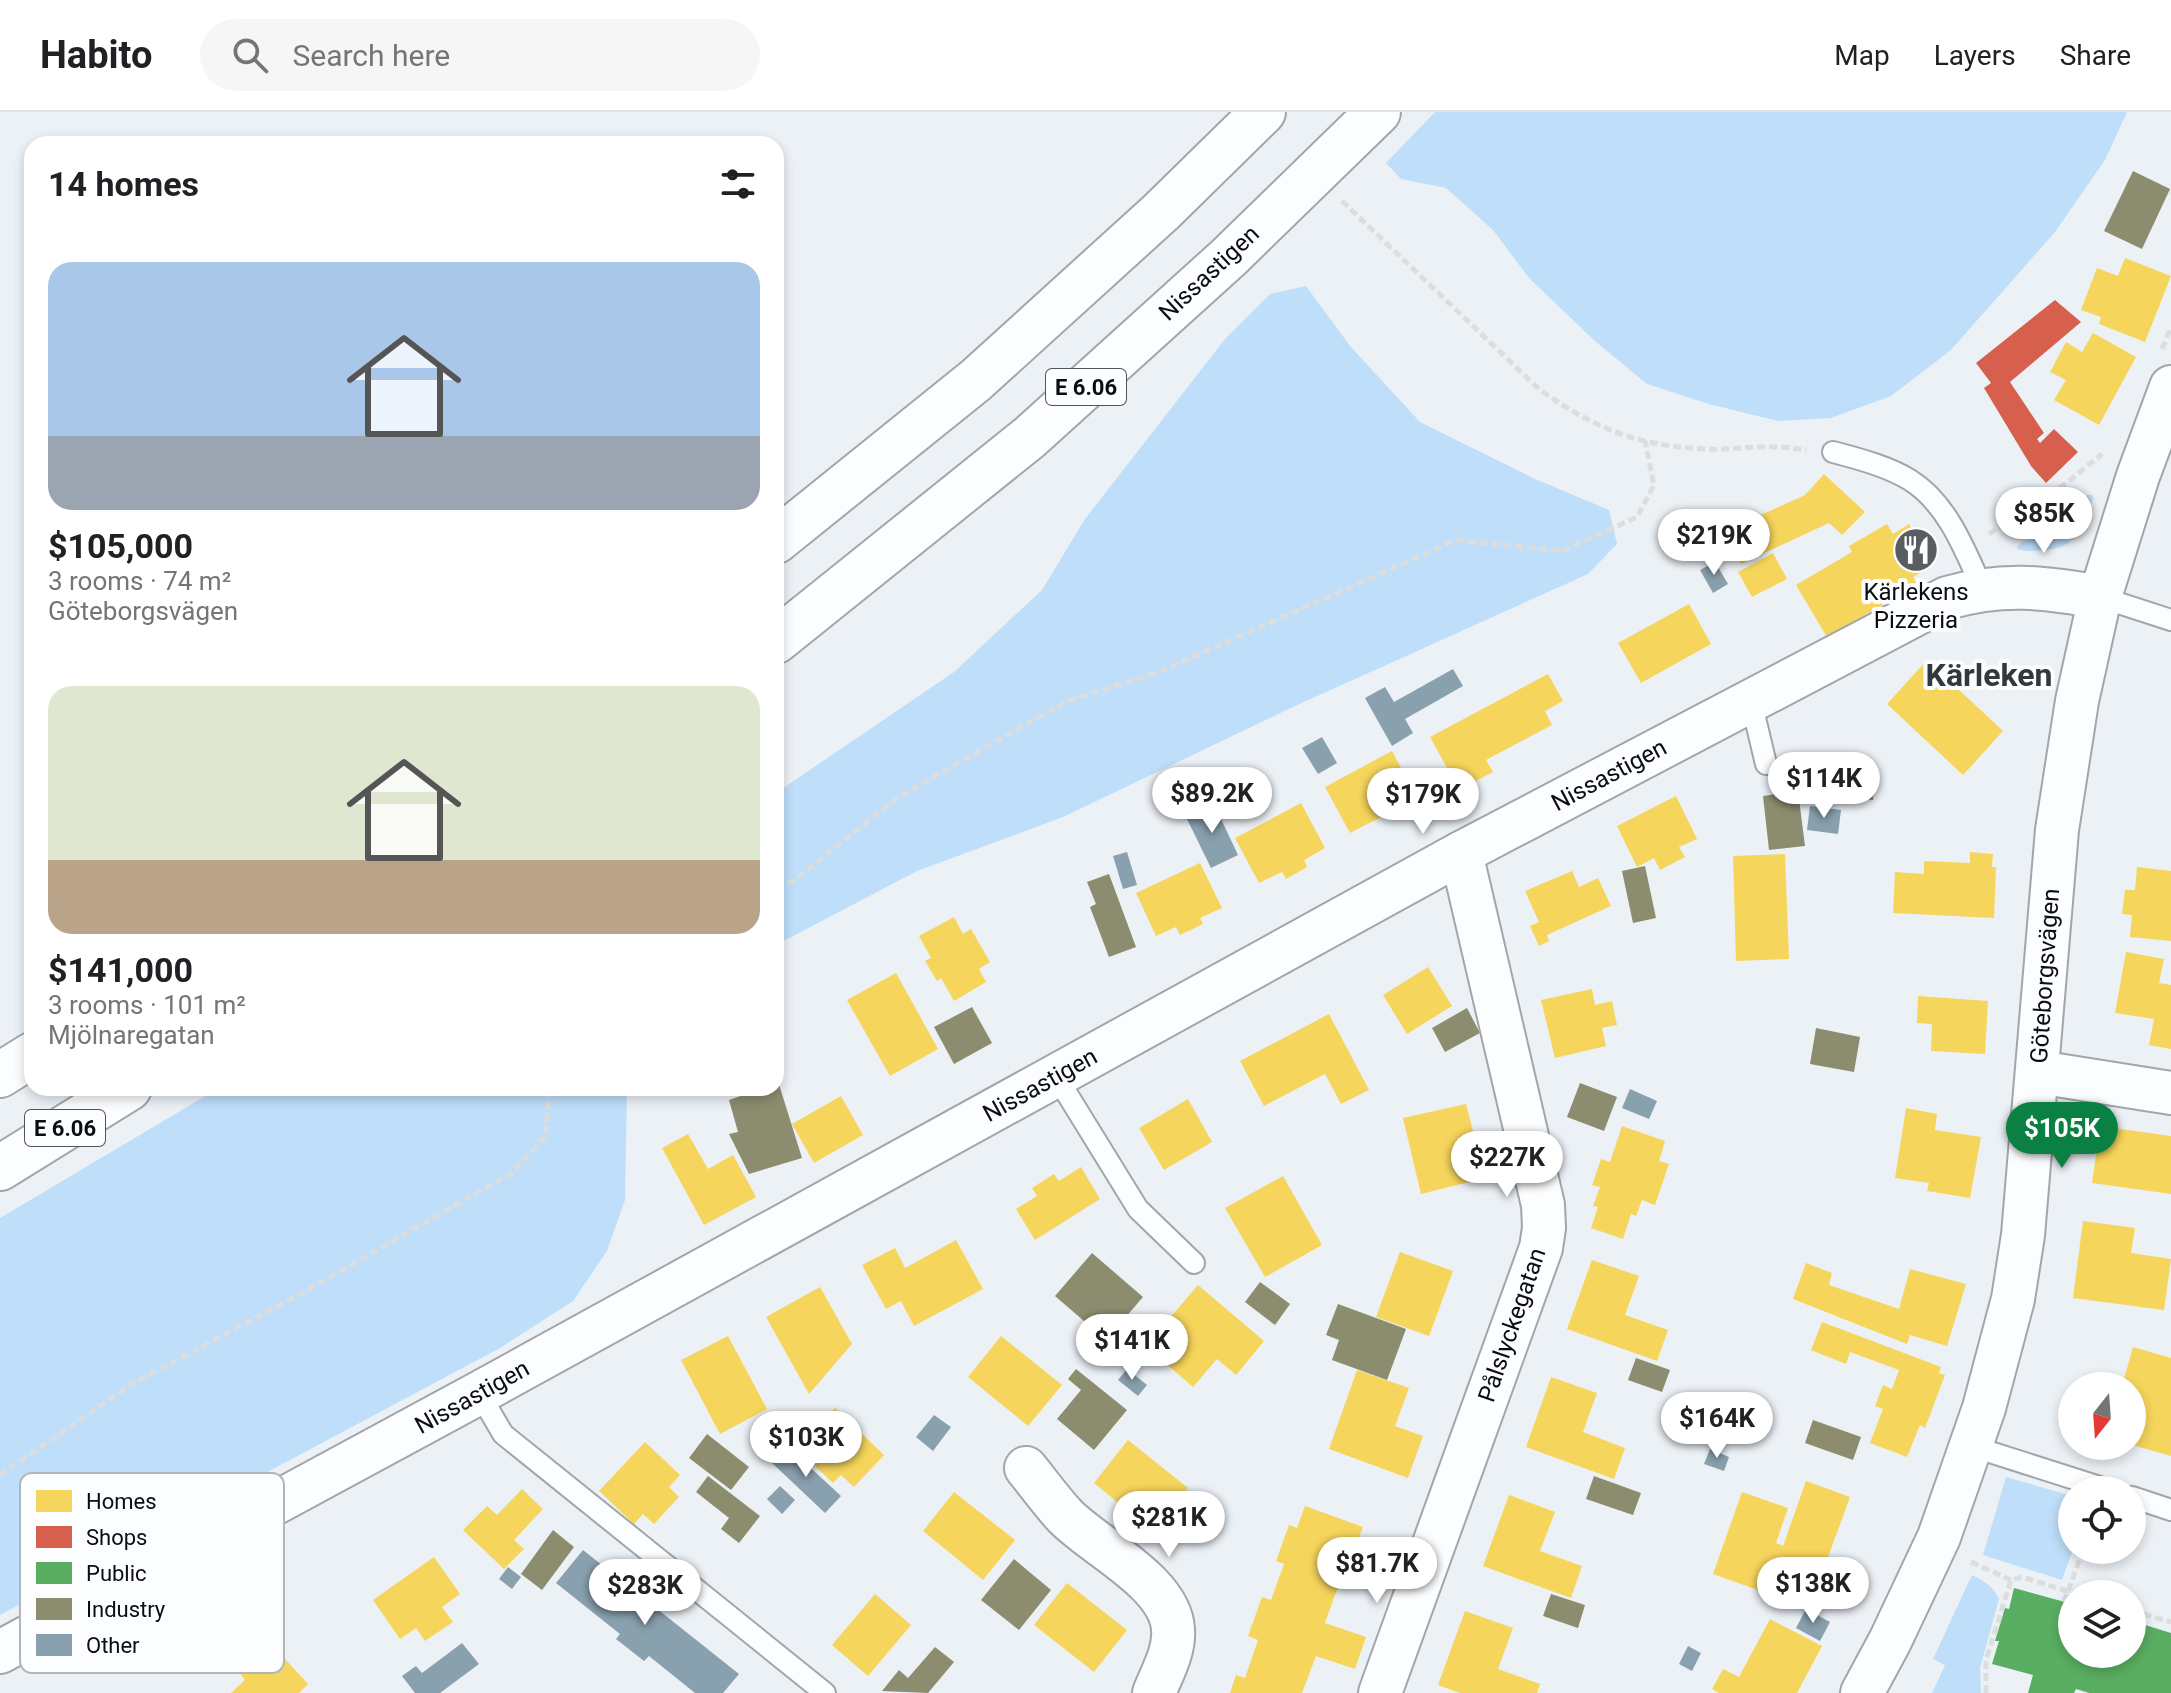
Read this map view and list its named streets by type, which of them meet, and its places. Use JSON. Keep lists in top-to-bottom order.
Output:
{
  "streets": {
    "highway": ["Nissastigen", "E 6.06"],
    "street": ["Göteborgsvägen", "Pålslyckegatan"]
  },
  "crossings": [
    ["Nissastigen", "Göteborgsvägen"],
    ["Nissastigen", "Pålslyckegatan"]
  ],
  "districts": ["Kärleken"],
  "places": {
    "restaurant": ["Kärlekens Pizzeria"]
  },
  "legend": [
    "Homes",
    "Shops",
    "Public",
    "Industry",
    "Other"
  ],
  "north": "bottom",
  "page": {
    "header": "Habito",
    "search": "Search here",
    "nav": ["Map", "Layers", "Share"],
    "heading": "14 homes",
    "list": [
      {
        "name": "$105,000",
        "note": "3 rooms · 74 m² · Göteborgsvägen"
      },
      {
        "name": "$141,000",
        "note": "3 rooms · 101 m² · Mjölnaregatan"
      }
    ],
    "price": [
      "$85K",
      "$219K",
      "$114K",
      "$89.2K",
      "$179K",
      "$105K",
      "$227K",
      "$141K",
      "$164K",
      "$103K",
      "$281K",
      "$81.7K",
      "$138K",
      "$283K"
    ]
  }
}
